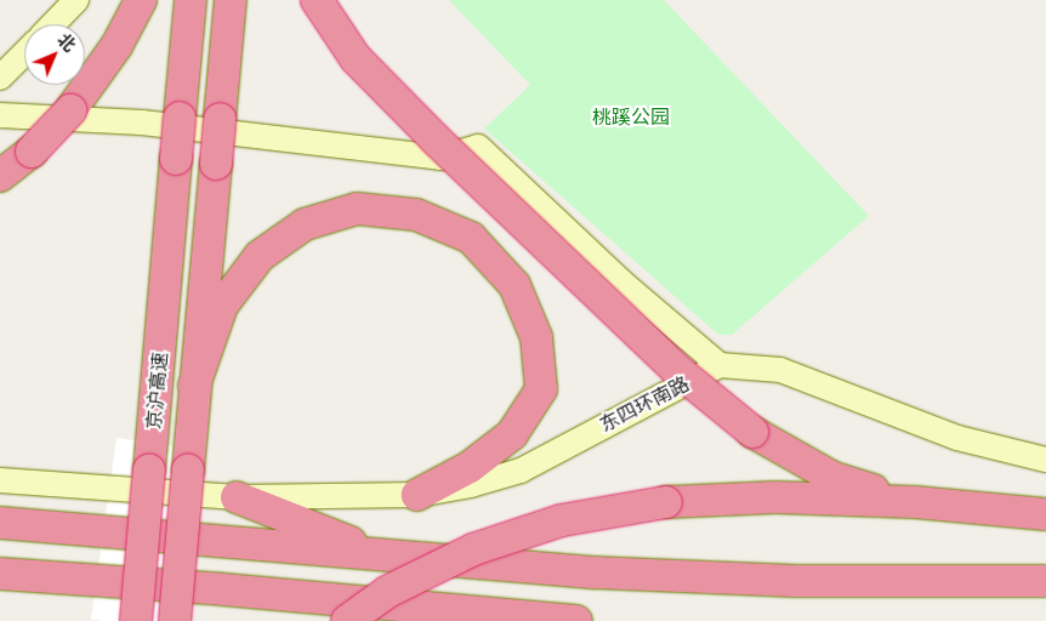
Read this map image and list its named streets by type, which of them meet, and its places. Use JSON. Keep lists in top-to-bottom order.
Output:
{
  "streets": {
    "highway": ["京沪高速"],
    "main road": ["东四环南路"]
  },
  "parks": ["桃蹊公园"],
  "north": "top right"
}
